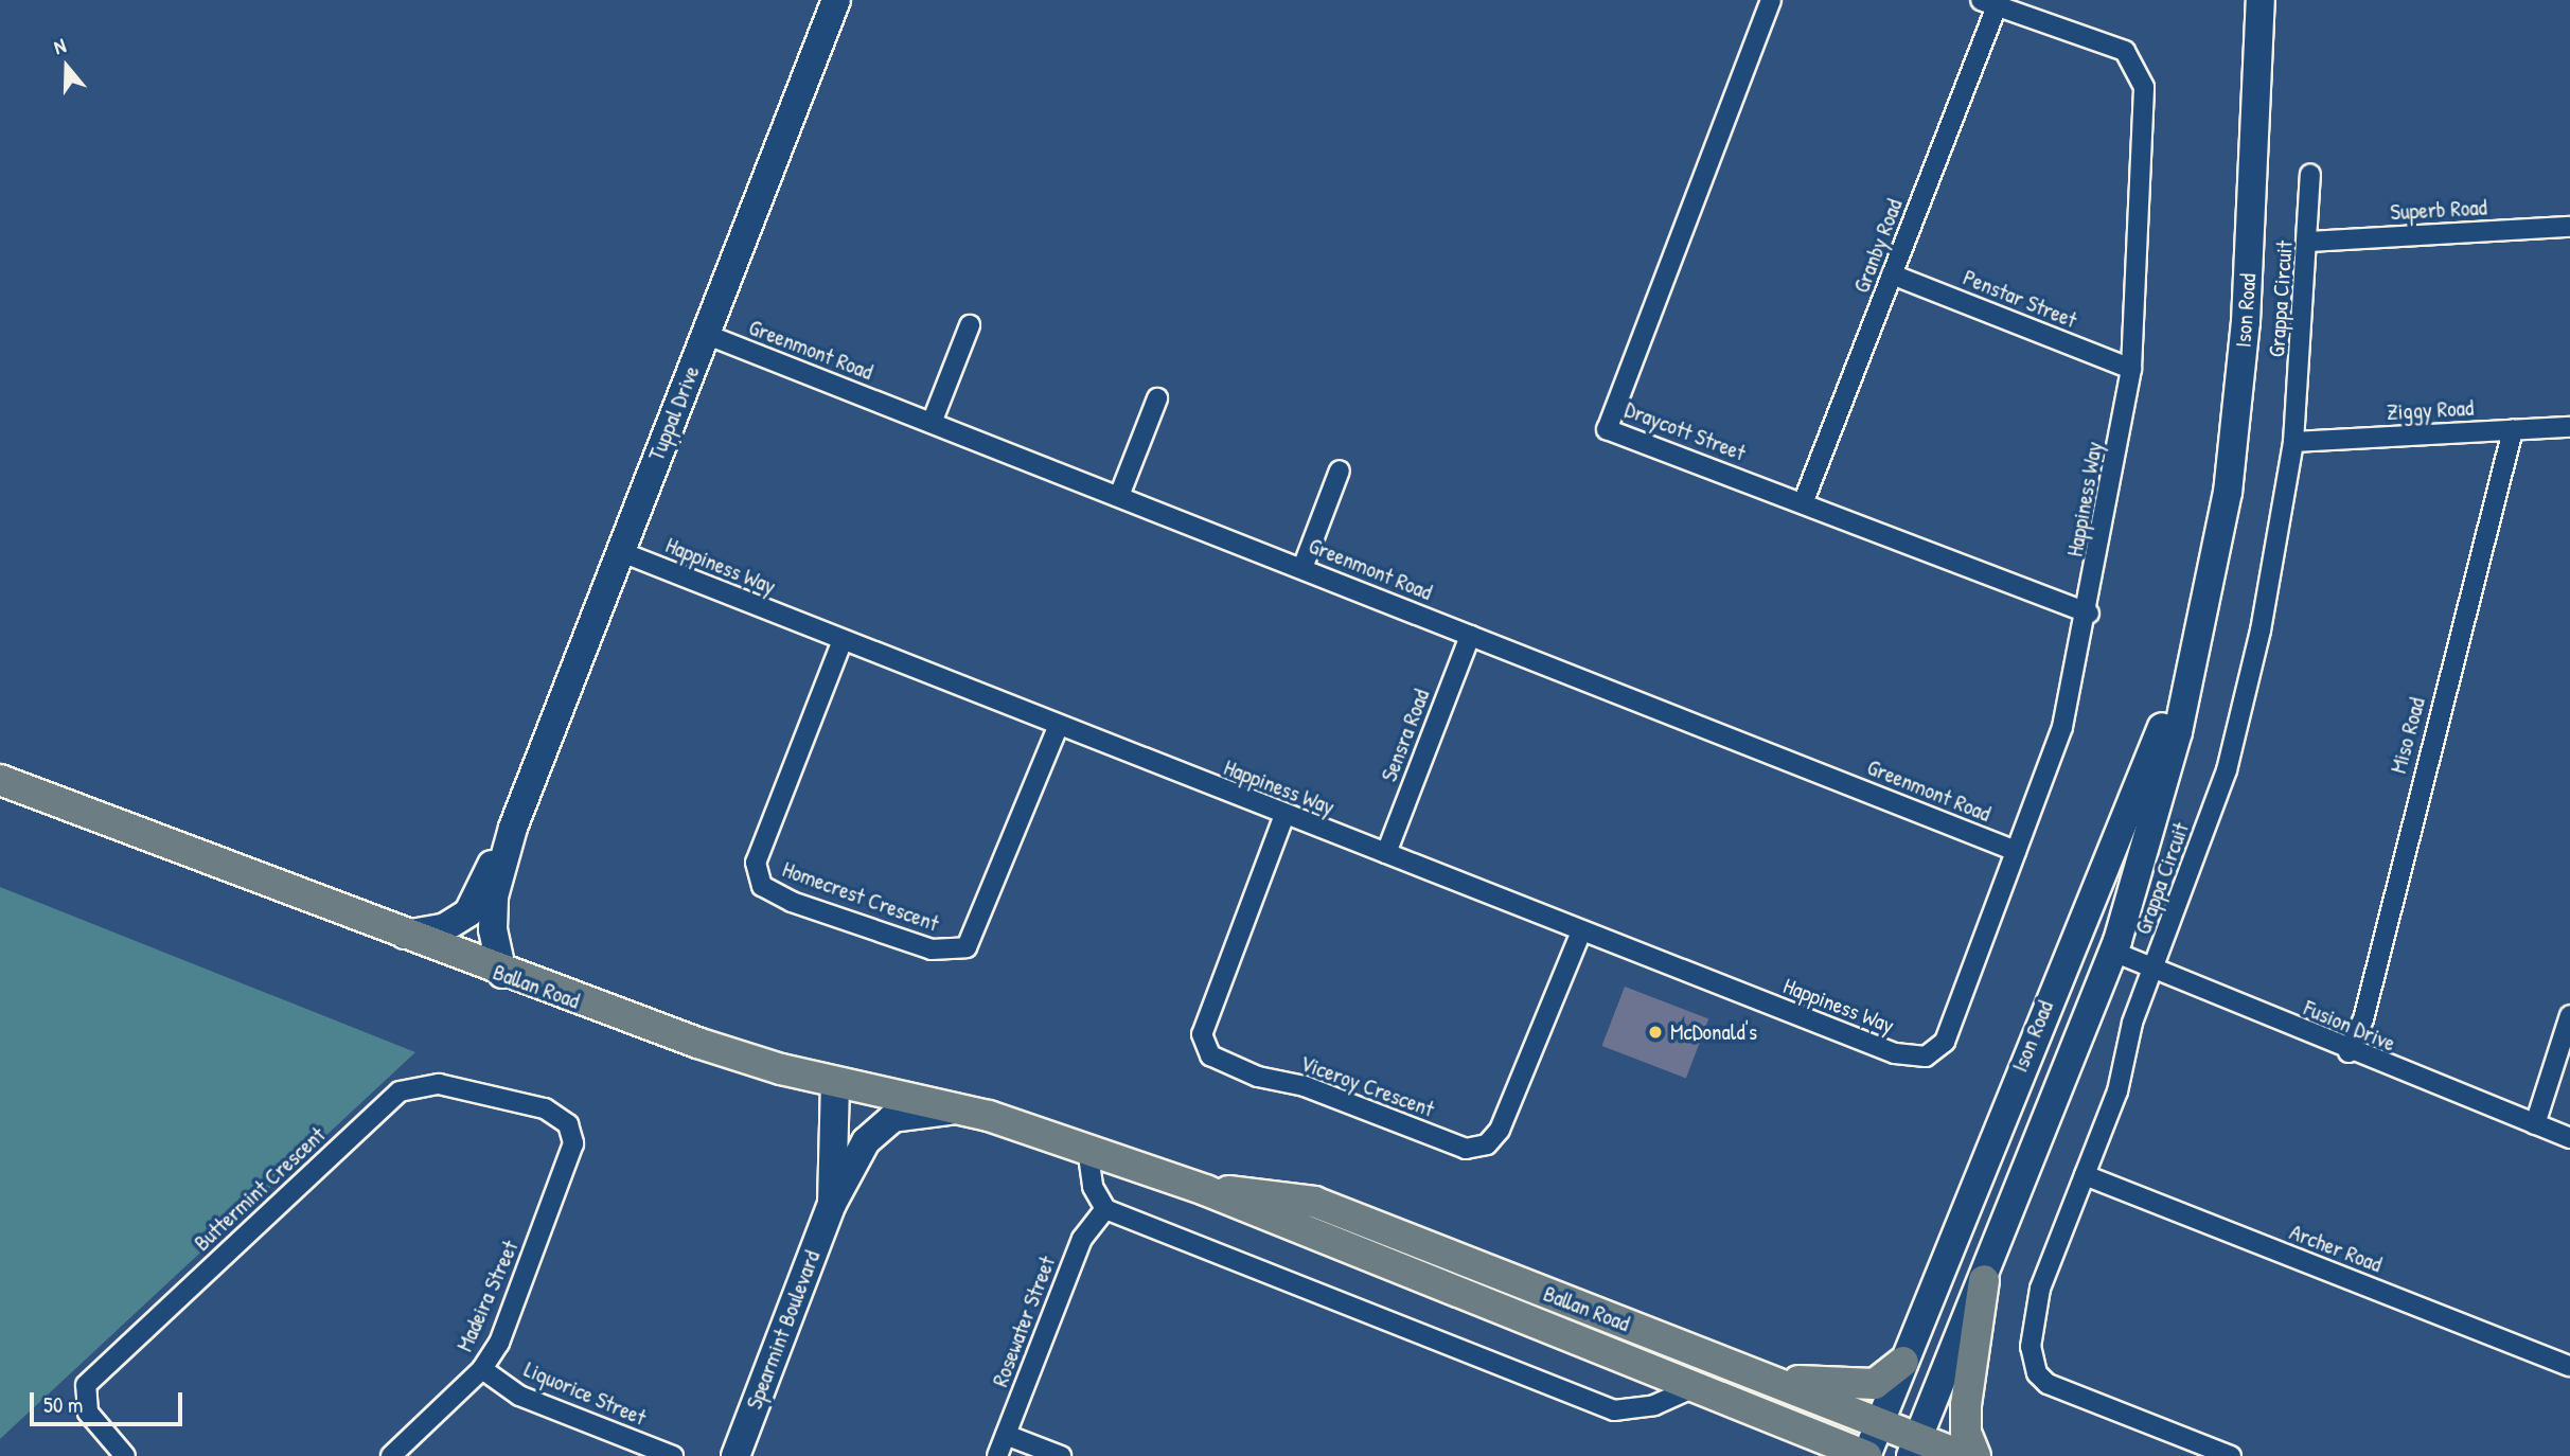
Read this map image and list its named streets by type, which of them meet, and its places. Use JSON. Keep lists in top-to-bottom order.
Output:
{
  "streets": {
    "main road": [
      "Ison Road",
      "Tuppal Drive",
      "Ballan Road",
      "Spearmint Boulevard"
    ],
    "street": [
      "Superb Road",
      "Granby Road",
      "Penstar Street",
      "Grappa Circuit",
      "Greenmont Road",
      "Ziggy Road",
      "Draycott Street",
      "Happiness Way",
      "Sensra Road",
      "Miso Road",
      "Homecrest Crescent",
      "Fusion Drive",
      "Viceroy Crescent",
      "Buttermint Crescent",
      "Archer Road",
      "Madeira Street",
      "Rosewater Street",
      "Liquorice Street"
    ]
  },
  "crossings": [
    ["Superb Road", "Grappa Circuit"],
    ["Granby Road", "Penstar Street"],
    ["Granby Road", "Draycott Street"],
    ["Granby Road", "Happiness Way"],
    ["Penstar Street", "Happiness Way"],
    ["Grappa Circuit", "Ziggy Road"],
    ["Grappa Circuit", "Fusion Drive"],
    ["Grappa Circuit", "Archer Road"],
    ["Ison Road", "Ballan Road"],
    ["Ison Road", "Fusion Drive"],
    ["Greenmont Road", "Tuppal Drive"],
    ["Greenmont Road", "Happiness Way"],
    ["Greenmont Road", "Sensra Road"],
    ["Ziggy Road", "Miso Road"],
    ["Tuppal Drive", "Happiness Way"],
    ["Tuppal Drive", "Ballan Road"],
    ["Draycott Street", "Happiness Way"],
    ["Happiness Way", "Sensra Road"],
    ["Happiness Way", "Homecrest Crescent"],
    ["Happiness Way", "Viceroy Crescent"],
    ["Miso Road", "Fusion Drive"],
    ["Ballan Road", "Spearmint Boulevard"],
    ["Buttermint Crescent", "Madeira Street"],
    ["Madeira Street", "Liquorice Street"]
  ],
  "places": ["McDonald's"],
  "scale_bar": "50 m",
  "north": "top"
}
